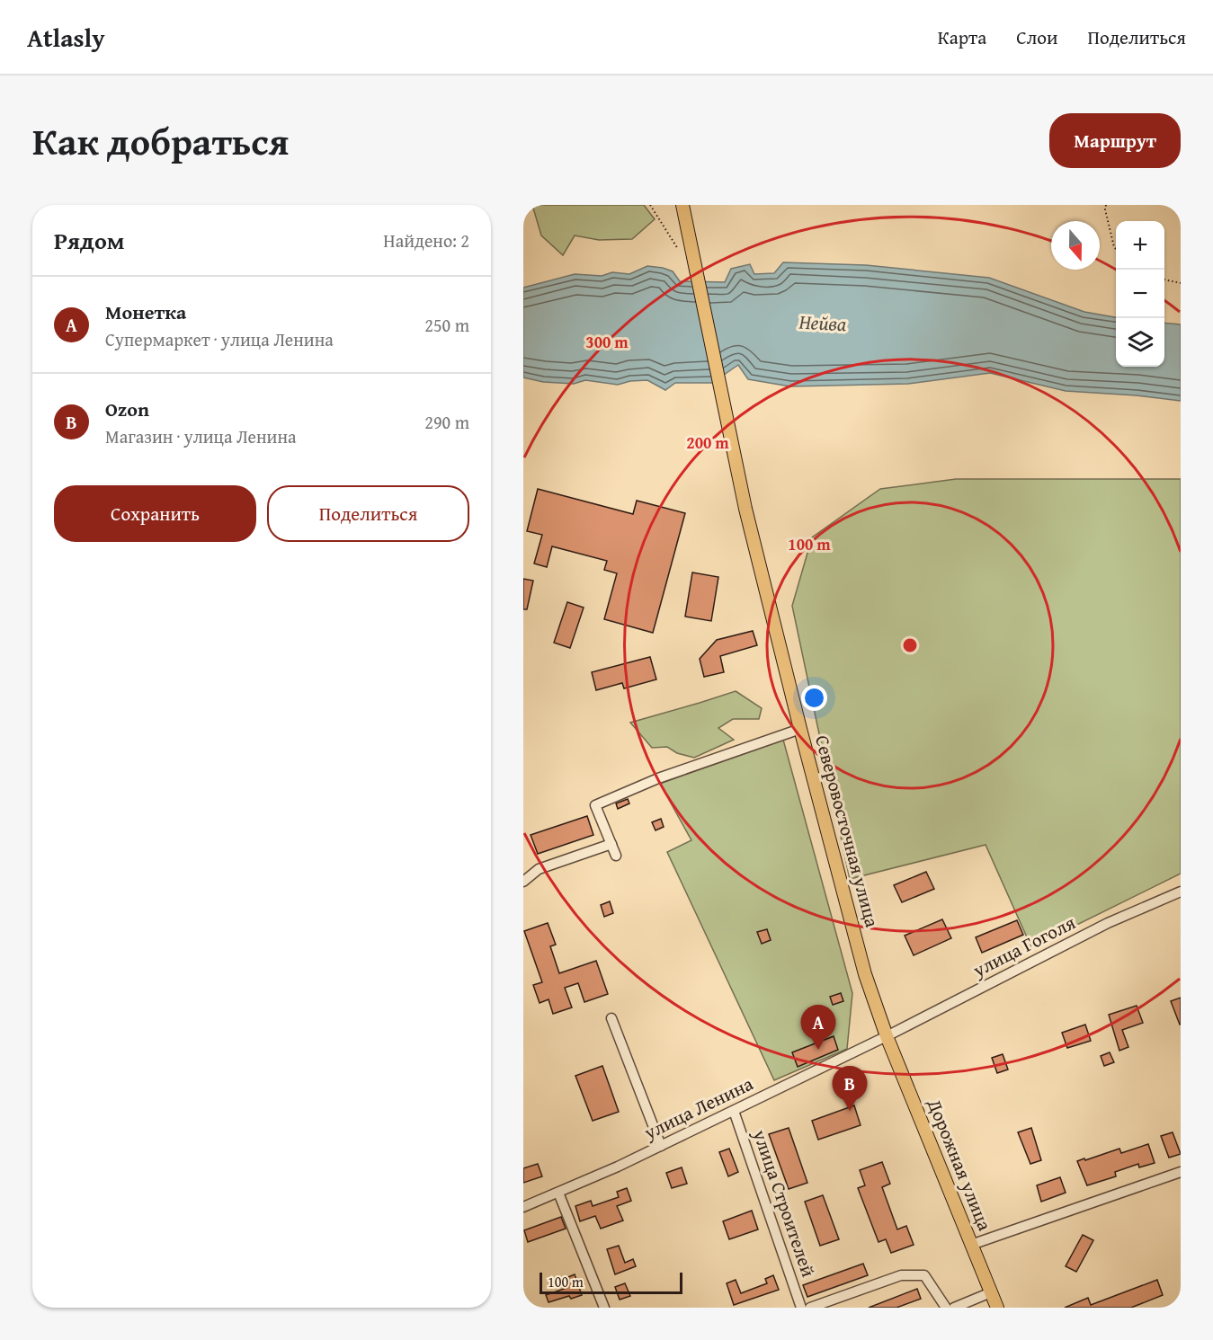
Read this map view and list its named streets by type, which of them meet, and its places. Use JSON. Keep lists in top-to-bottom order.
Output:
{
  "streets": {
    "main road": ["Северовосточная улица", "Дорожная улица"],
    "street": ["улица Гоголя", "улица Ленина", "улица Строителей"]
  },
  "crossings": [
    ["Северовосточная улица", "улица Гоголя"],
    ["Северовосточная улица", "улица Ленина"],
    ["Северовосточная улица", "Дорожная улица"],
    ["улица Гоголя", "улица Ленина"],
    ["улица Гоголя", "Дорожная улица"],
    ["улица Ленина", "Дорожная улица"],
    ["улица Ленина", "улица Строителей"]
  ],
  "water": ["Нейва"],
  "scale_bar": "100 m",
  "north": "bottom",
  "page": {
    "header": "Atlasly",
    "nav": ["Карта", "Слои", "Поделиться"],
    "title": "Как добраться",
    "buttons": [
      "Маршрут",
      ["Сохранить", "Поделиться"]
    ],
    "heading": ["Рядом", "Найдено: 2"],
    "map_buttons": ["+", "−"],
    "list": [
      {
        "mark": "A",
        "name": "Монетка",
        "note": "Супермаркет · улица Ленина",
        "value": "250 m"
      },
      {
        "mark": "B",
        "name": "Ozon",
        "note": "Магазин · улица Ленина",
        "value": "290 m"
      }
    ],
    "pins": ["A", "B"],
    "scale": "100 m"
  },
  "rings": ["300 m", "200 m", "100 m"]
}
